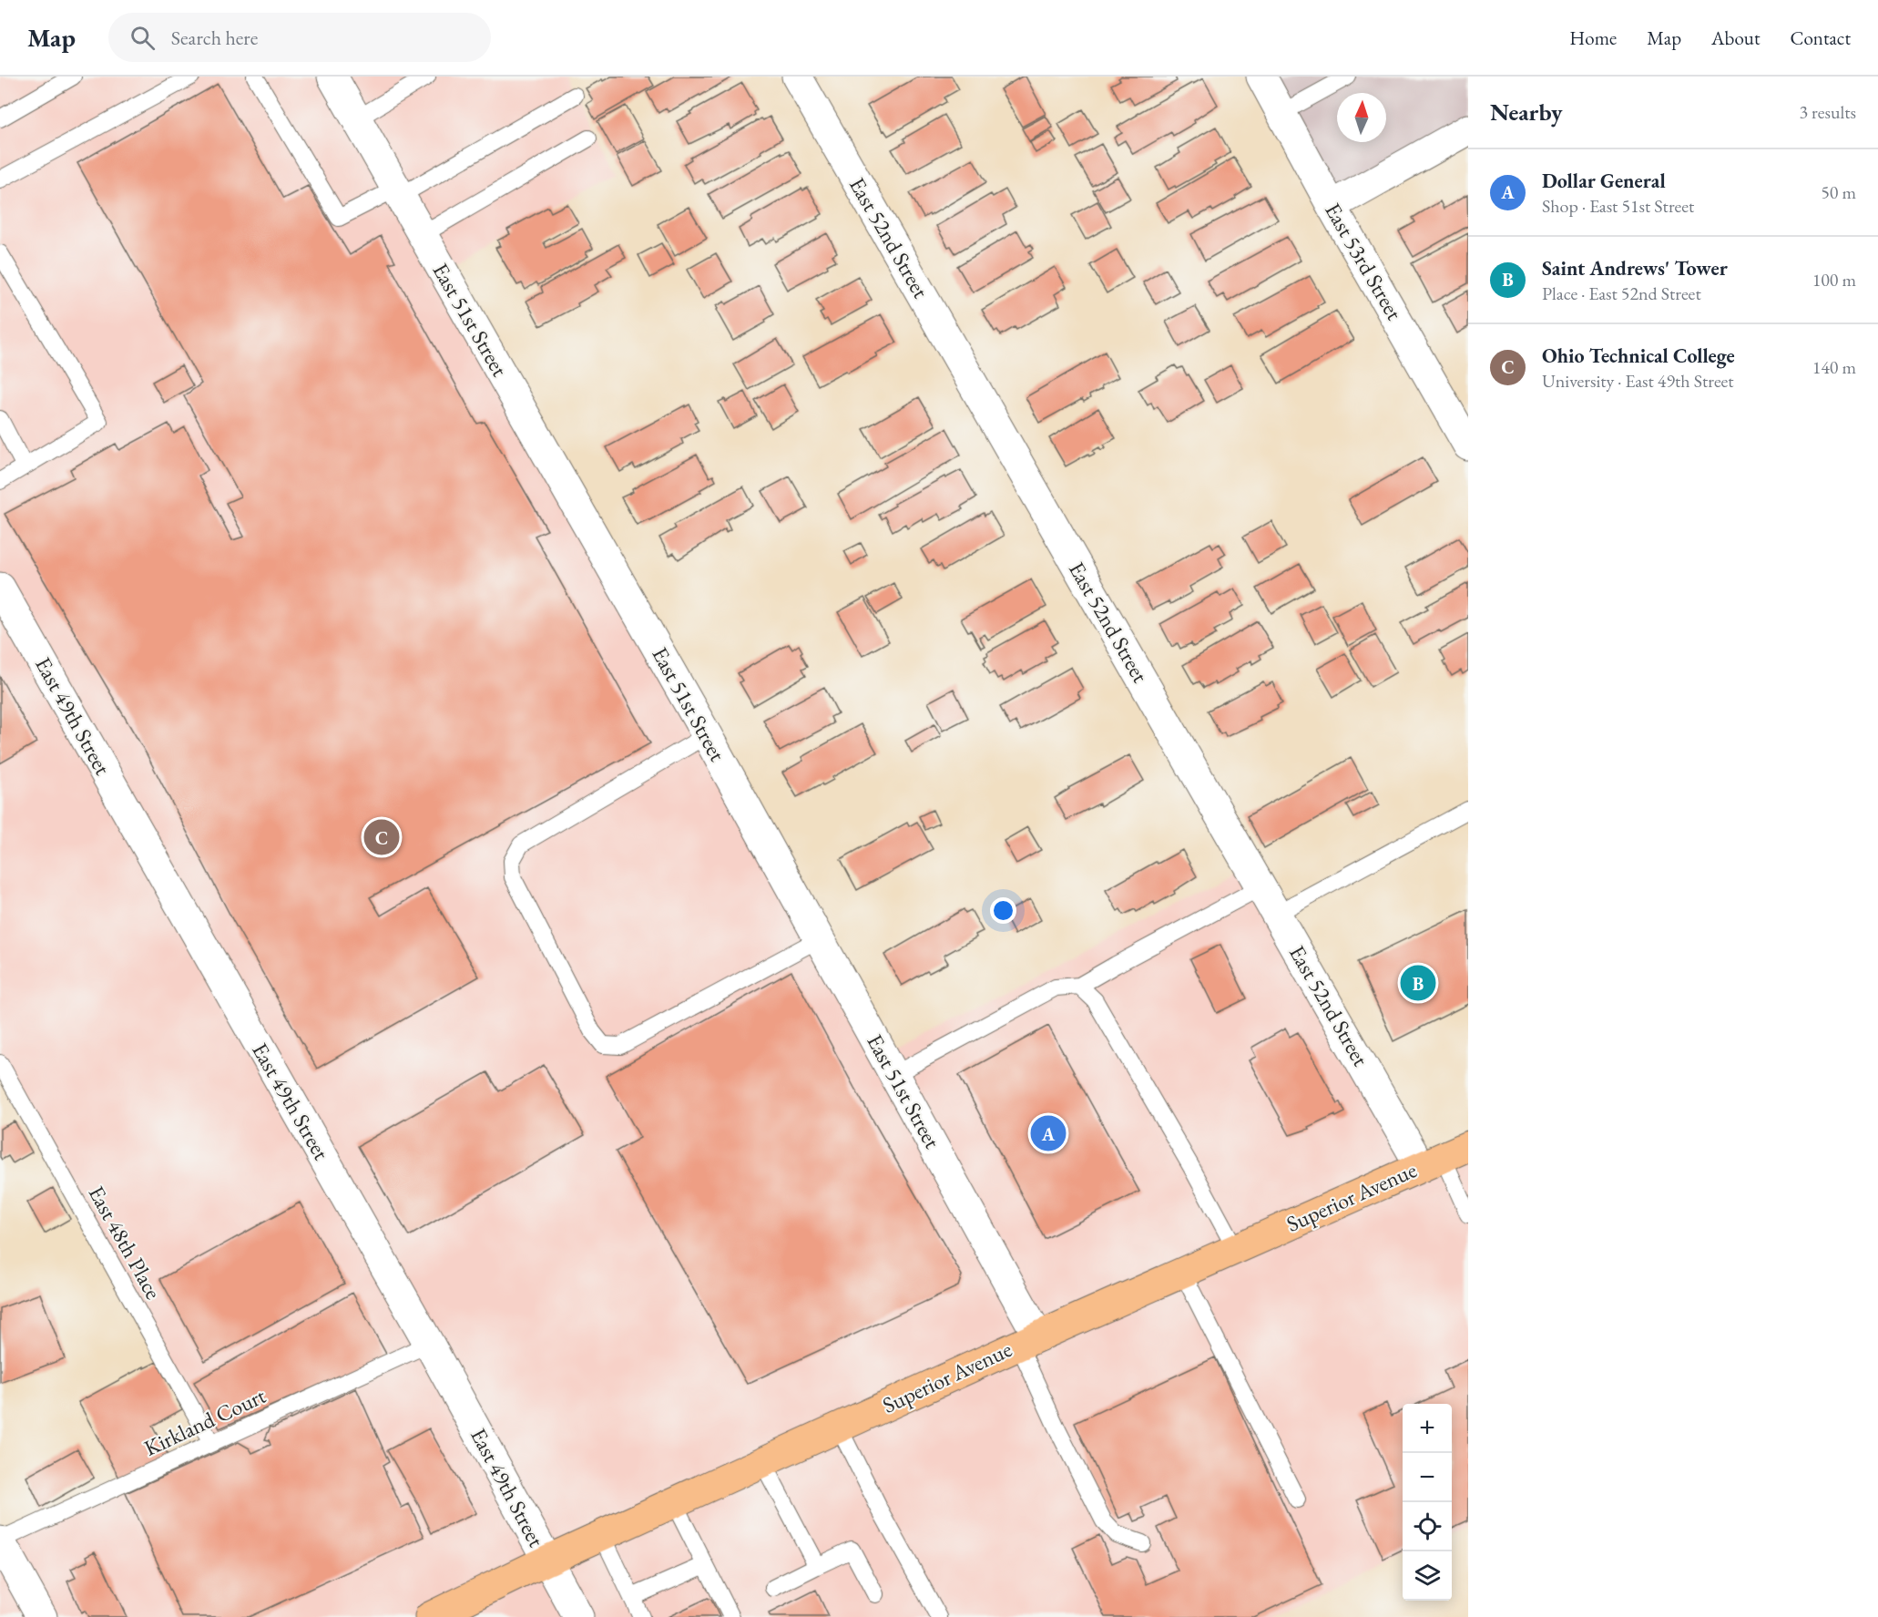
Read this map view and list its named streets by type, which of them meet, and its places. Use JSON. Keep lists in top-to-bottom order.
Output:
{
  "streets": {
    "main road": ["Superior Avenue"],
    "street": [
      "East 52nd Street",
      "East 53rd Street",
      "East 51st Street",
      "East 49th Street"
    ],
    "lane": ["East 48th Place", "Kirkland Court"]
  },
  "crossings": [
    ["East 52nd Street", "Superior Avenue"],
    ["East 51st Street", "Superior Avenue"],
    ["East 49th Street", "Superior Avenue"],
    ["East 49th Street", "Kirkland Court"],
    ["East 48th Place", "Kirkland Court"]
  ],
  "north": "top",
  "page": {
    "header": "Map",
    "search": "Search here",
    "nav": [
      "Home",
      "Map",
      "About",
      "Contact"
    ],
    "heading": ["Nearby", "3 results"],
    "list": [
      {
        "mark": "A",
        "name": "Dollar General",
        "note": "Shop · East 51st Street",
        "value": "50 m"
      },
      {
        "mark": "B",
        "name": "Saint Andrews' Tower",
        "note": "Place · East 52nd Street",
        "value": "100 m"
      },
      {
        "mark": "C",
        "name": "Ohio Technical College",
        "note": "University · East 49th Street",
        "value": "140 m"
      }
    ],
    "pins": ["C", "B", "A"],
    "map_buttons": ["+", "−"]
  }
}
